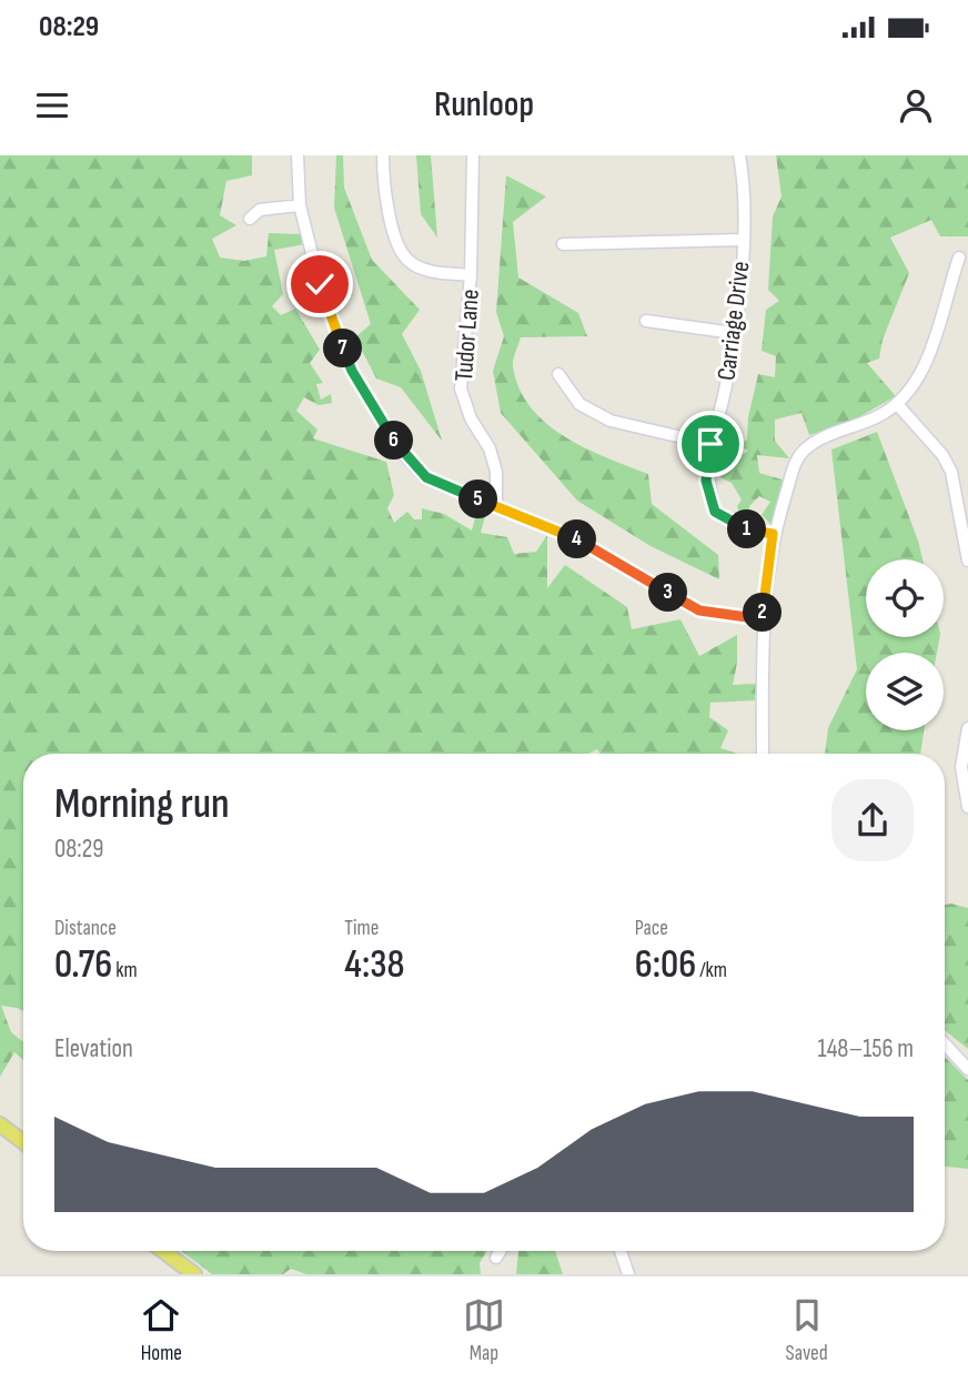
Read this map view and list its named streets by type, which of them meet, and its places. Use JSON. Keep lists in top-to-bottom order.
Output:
{
  "streets": {
    "street": ["Carriage Drive", "Tudor Lane"]
  },
  "page": {
    "status": "08:29",
    "header": "Runloop",
    "pins": [
      "7",
      "6",
      "5",
      "1",
      "4",
      "3",
      "2"
    ],
    "heading": ["Morning run", "08:29"],
    "stats": [
      ["Distance", "0.76 km"],
      ["Time", "4:38"],
      ["Pace", "6:06 /km"]
    ],
    "chart": ["Elevation", "148–156 m"],
    "tabs": ["Home", "Map", "Saved"]
  }
}
